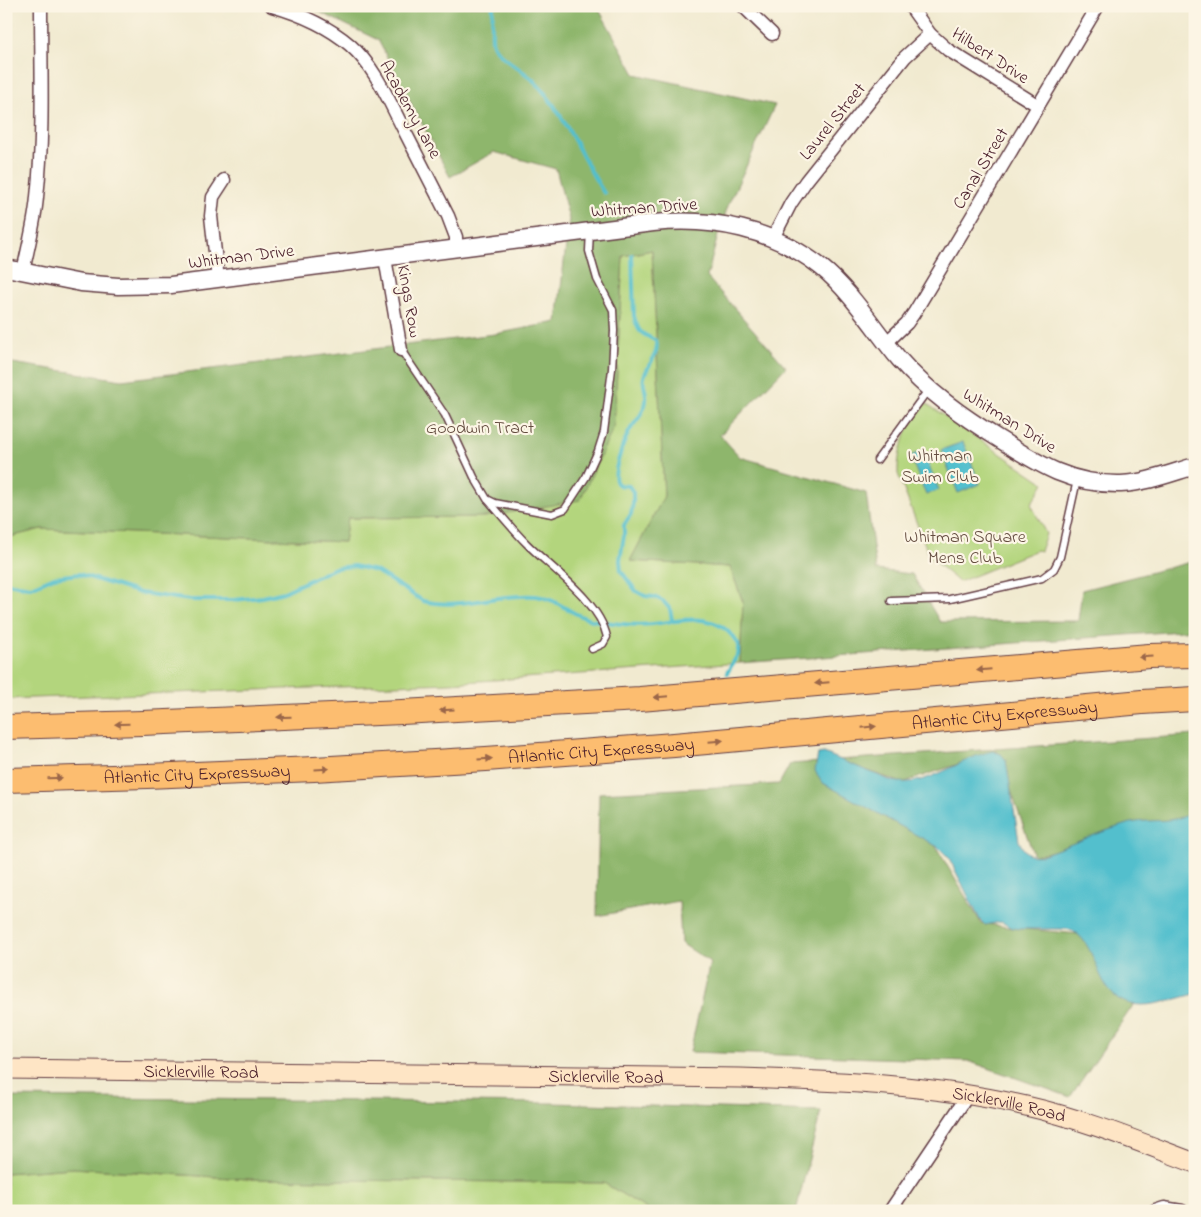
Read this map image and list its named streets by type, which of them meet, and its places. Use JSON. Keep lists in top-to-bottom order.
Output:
{
  "streets": {
    "highway": ["Atlantic City Expressway"],
    "main road": ["Sicklerville Road"],
    "street": [
      "Hilbert Drive",
      "Academy Lane",
      "Laurel Street",
      "Canal Street",
      "Whitman Drive",
      "Kings Row"
    ]
  },
  "crossings": [
    ["Hilbert Drive", "Laurel Street"],
    ["Hilbert Drive", "Canal Street"],
    ["Academy Lane", "Whitman Drive"],
    ["Laurel Street", "Whitman Drive"],
    ["Canal Street", "Whitman Drive"],
    ["Whitman Drive", "Kings Row"]
  ],
  "parks": ["Goodwin Tract", "Whitman Swim Club", "Whitman Square Mens Club"]
}
